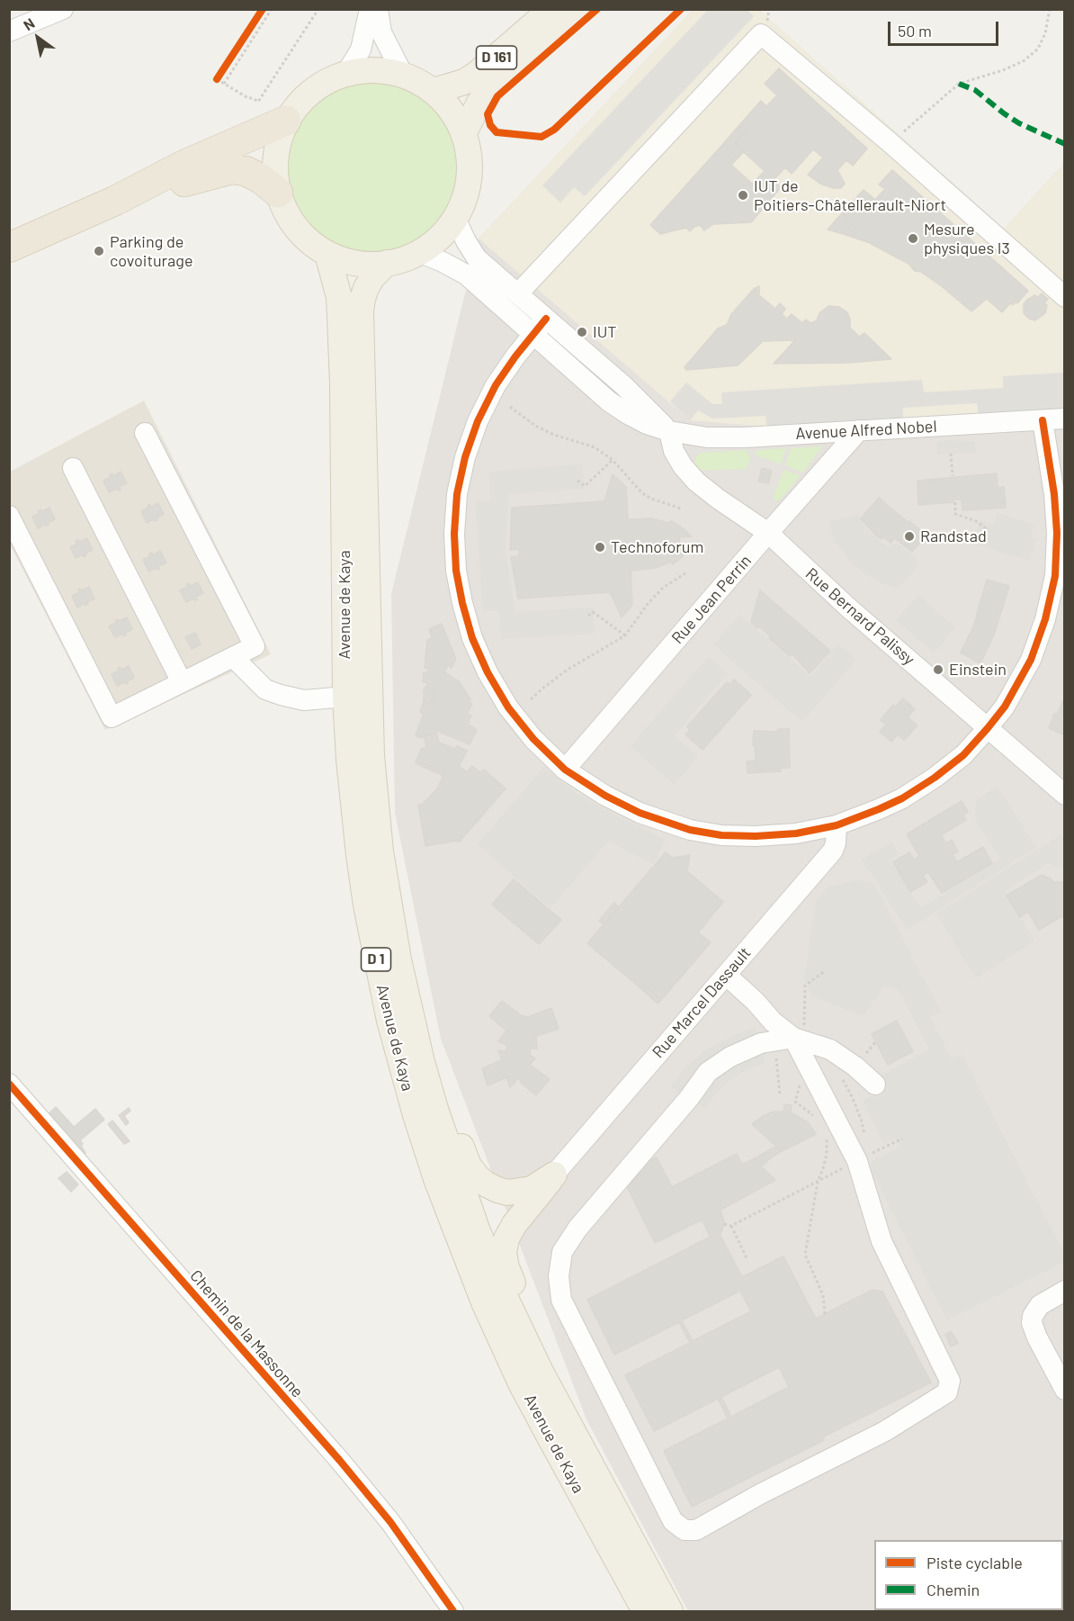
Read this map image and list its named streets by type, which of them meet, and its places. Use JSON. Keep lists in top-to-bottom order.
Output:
{
  "streets": {
    "main road": ["D 161", "Avenue de Kaya", "D 1"],
    "street": [
      "Avenue Alfred Nobel",
      "Rue Jean Perrin",
      "Rue Bernard Palissy",
      "Rue Marcel Dassault",
      "Chemin de la Massonne"
    ]
  },
  "crossings": [
    ["Avenue Alfred Nobel", "Rue Jean Perrin"],
    ["Avenue Alfred Nobel", "Rue Bernard Palissy"],
    ["Rue Jean Perrin", "Rue Bernard Palissy"]
  ],
  "places": [
    "IUT de Poitiers-Châtellerault-Niort",
    "Mesure physiques I3",
    "Parking de covoiturage",
    "IUT",
    "Randstad",
    "Technoforum",
    "Einstein"
  ],
  "legend": ["Piste cyclable", "Chemin"],
  "scale_bar": "50 m",
  "north": "top left"
}
